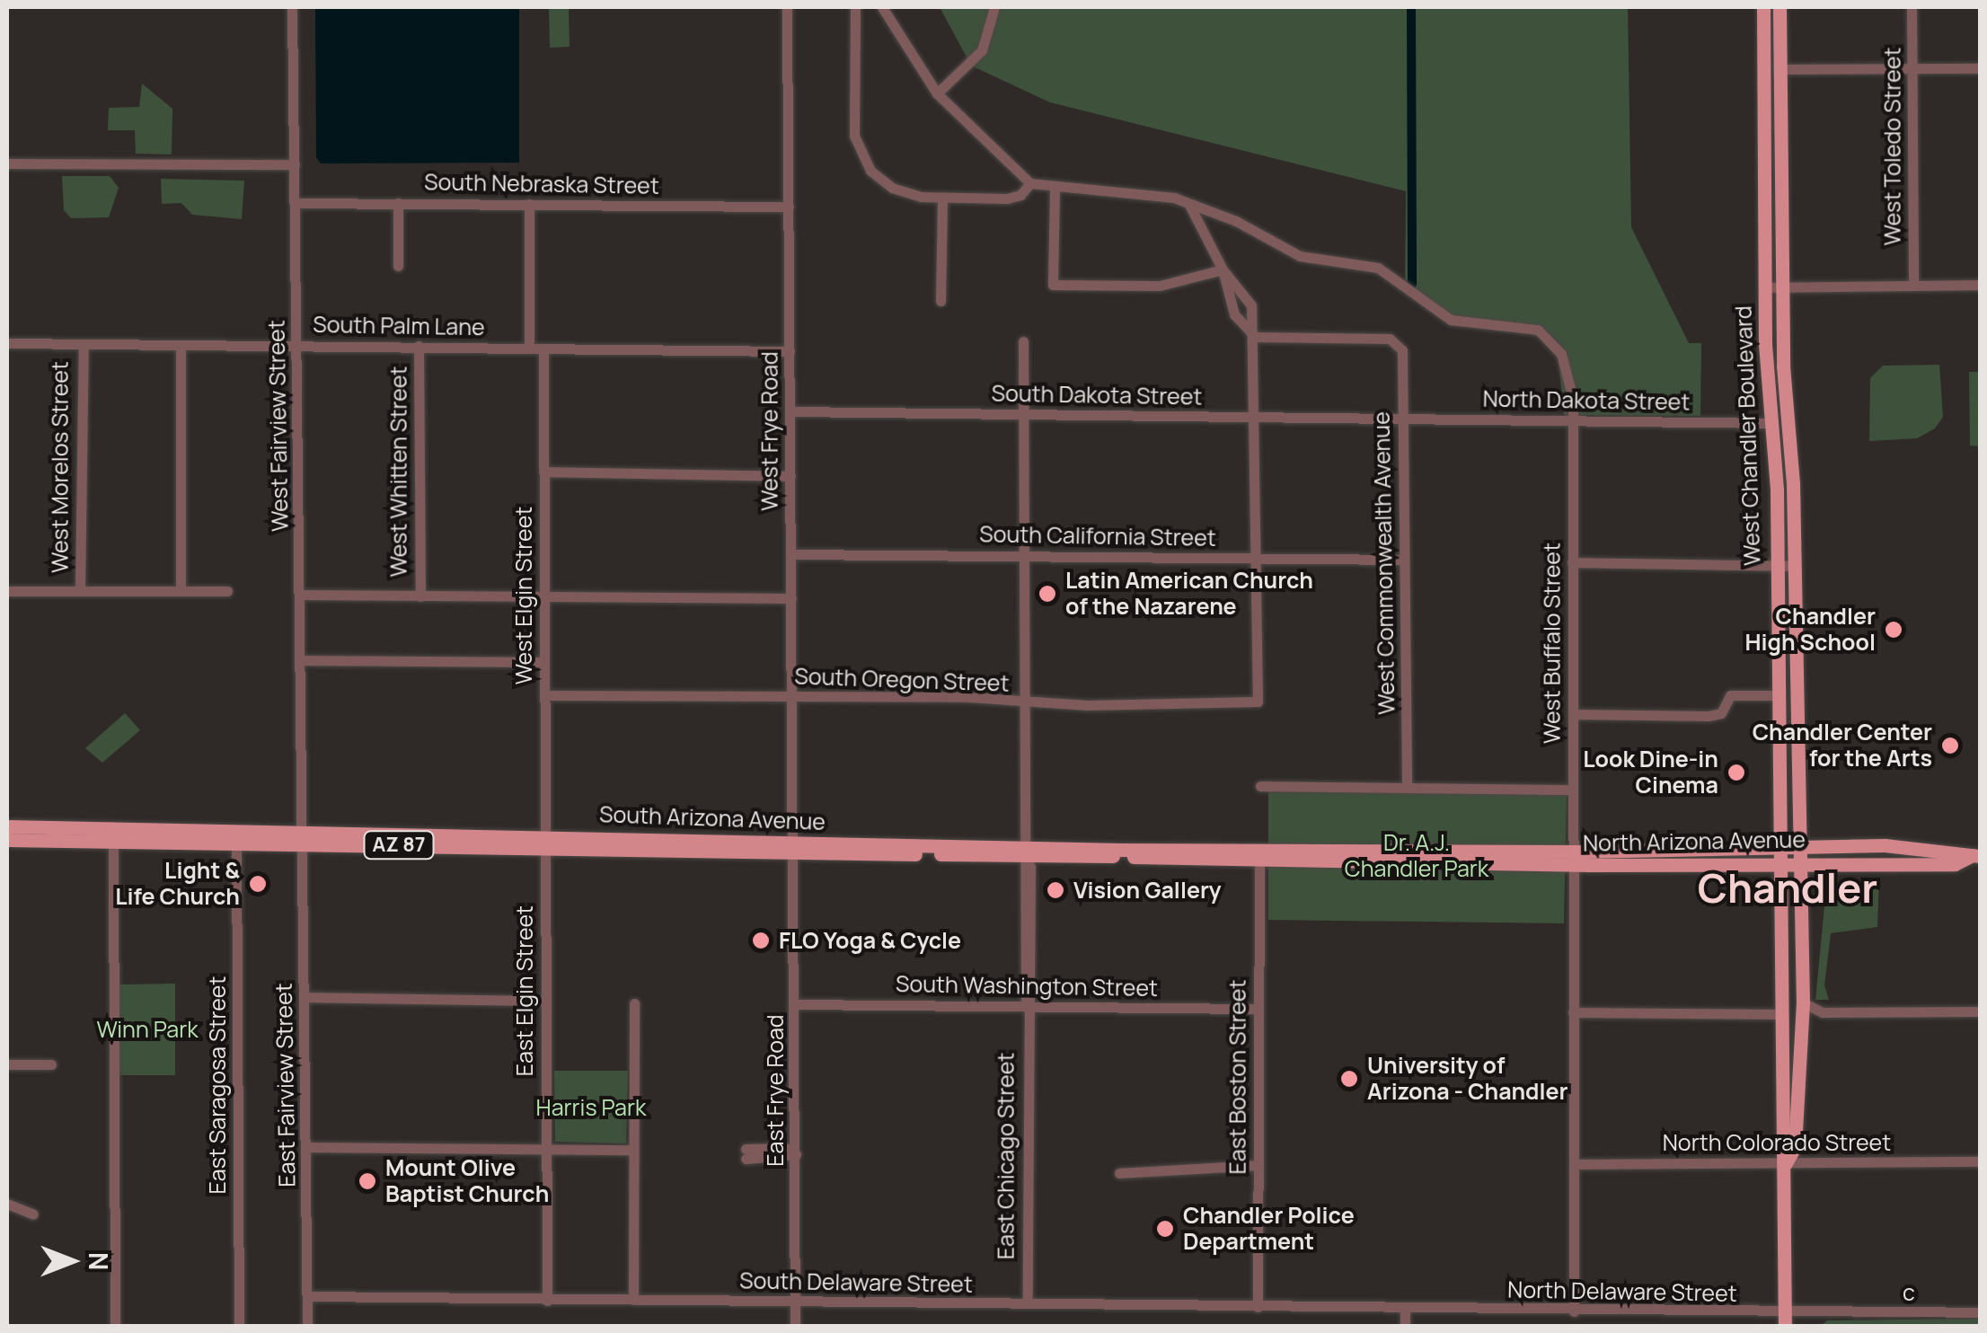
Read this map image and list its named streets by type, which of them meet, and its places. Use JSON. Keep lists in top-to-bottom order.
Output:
{
  "streets": {
    "main road": [
      "West Chandler Boulevard",
      "South Arizona Avenue",
      "North Arizona Avenue",
      "AZ 87"
    ],
    "street": [
      "West Toledo Street",
      "South Nebraska Street",
      "South Palm Lane",
      "South Dakota Street",
      "North Dakota Street",
      "West Fairview Street",
      "West Frye Road",
      "West Morelos Street",
      "West Whitten Street",
      "South California Street",
      "West Commonwealth Avenue",
      "West Elgin Street",
      "West Buffalo Street",
      "South Oregon Street",
      "South Washington Street",
      "East Elgin Street",
      "East Boston Street",
      "East Saragosa Street",
      "East Fairview Street",
      "East Frye Road",
      "North Colorado Street",
      "East Chicago Street",
      "South Delaware Street",
      "North Delaware Street",
      "c"
    ]
  },
  "crossings": [
    ["South Nebraska Street", "West Fairview Street"],
    ["South Nebraska Street", "West Frye Road"],
    ["South Palm Lane", "West Fairview Street"],
    ["South Palm Lane", "West Frye Road"],
    ["South Palm Lane", "West Morelos Street"],
    ["South Palm Lane", "West Whitten Street"],
    ["South Palm Lane", "West Elgin Street"],
    ["South Dakota Street", "North Dakota Street"],
    ["South Dakota Street", "West Frye Road"],
    ["South Dakota Street", "West Commonwealth Avenue"],
    ["South Dakota Street", "East Chicago Street"],
    ["North Dakota Street", "West Chandler Boulevard"],
    ["North Dakota Street", "West Commonwealth Avenue"],
    ["North Dakota Street", "West Buffalo Street"],
    ["West Fairview Street", "South Arizona Avenue"],
    ["West Fairview Street", "East Fairview Street"],
    ["West Frye Road", "South California Street"],
    ["West Frye Road", "South Oregon Street"],
    ["West Frye Road", "South Arizona Avenue"],
    ["West Frye Road", "East Frye Road"],
    ["West Chandler Boulevard", "North Arizona Avenue"],
    ["South California Street", "West Commonwealth Avenue"],
    ["South California Street", "South Oregon Street"],
    ["South California Street", "East Chicago Street"],
    ["West Elgin Street", "South Oregon Street"],
    ["West Elgin Street", "South Arizona Avenue"],
    ["West Elgin Street", "East Elgin Street"],
    ["West Buffalo Street", "North Arizona Avenue"],
    ["West Buffalo Street", "North Colorado Street"],
    ["West Buffalo Street", "North Delaware Street"],
    ["South Oregon Street", "East Chicago Street"],
    ["South Arizona Avenue", "North Arizona Avenue"],
    ["South Arizona Avenue", "East Elgin Street"],
    ["South Arizona Avenue", "East Boston Street"],
    ["South Arizona Avenue", "East Saragosa Street"],
    ["South Arizona Avenue", "East Fairview Street"],
    ["South Arizona Avenue", "East Frye Road"],
    ["South Arizona Avenue", "East Chicago Street"],
    ["South Washington Street", "East Boston Street"],
    ["South Washington Street", "East Frye Road"],
    ["South Washington Street", "East Chicago Street"],
    ["East Elgin Street", "South Delaware Street"],
    ["East Boston Street", "South Delaware Street"],
    ["East Fairview Street", "South Delaware Street"],
    ["East Frye Road", "South Delaware Street"],
    ["East Chicago Street", "South Delaware Street"],
    ["South Delaware Street", "North Delaware Street"],
    ["North Delaware Street", "c"]
  ],
  "districts": ["Chandler"],
  "parks": ["Dr. A.J. Chandler Park", "Winn Park", "Harris Park"],
  "places": [
    "Latin American Church of the Nazarene",
    "Chandler High School",
    "Chandler Center for the Arts",
    "Look Dine-in Cinema",
    "Light & Life Church",
    "Vision Gallery",
    "FLO Yoga & Cycle",
    "University of Arizona - Chandler",
    "Mount Olive Baptist Church",
    "Chandler Police Department"
  ],
  "north": "right"
}
